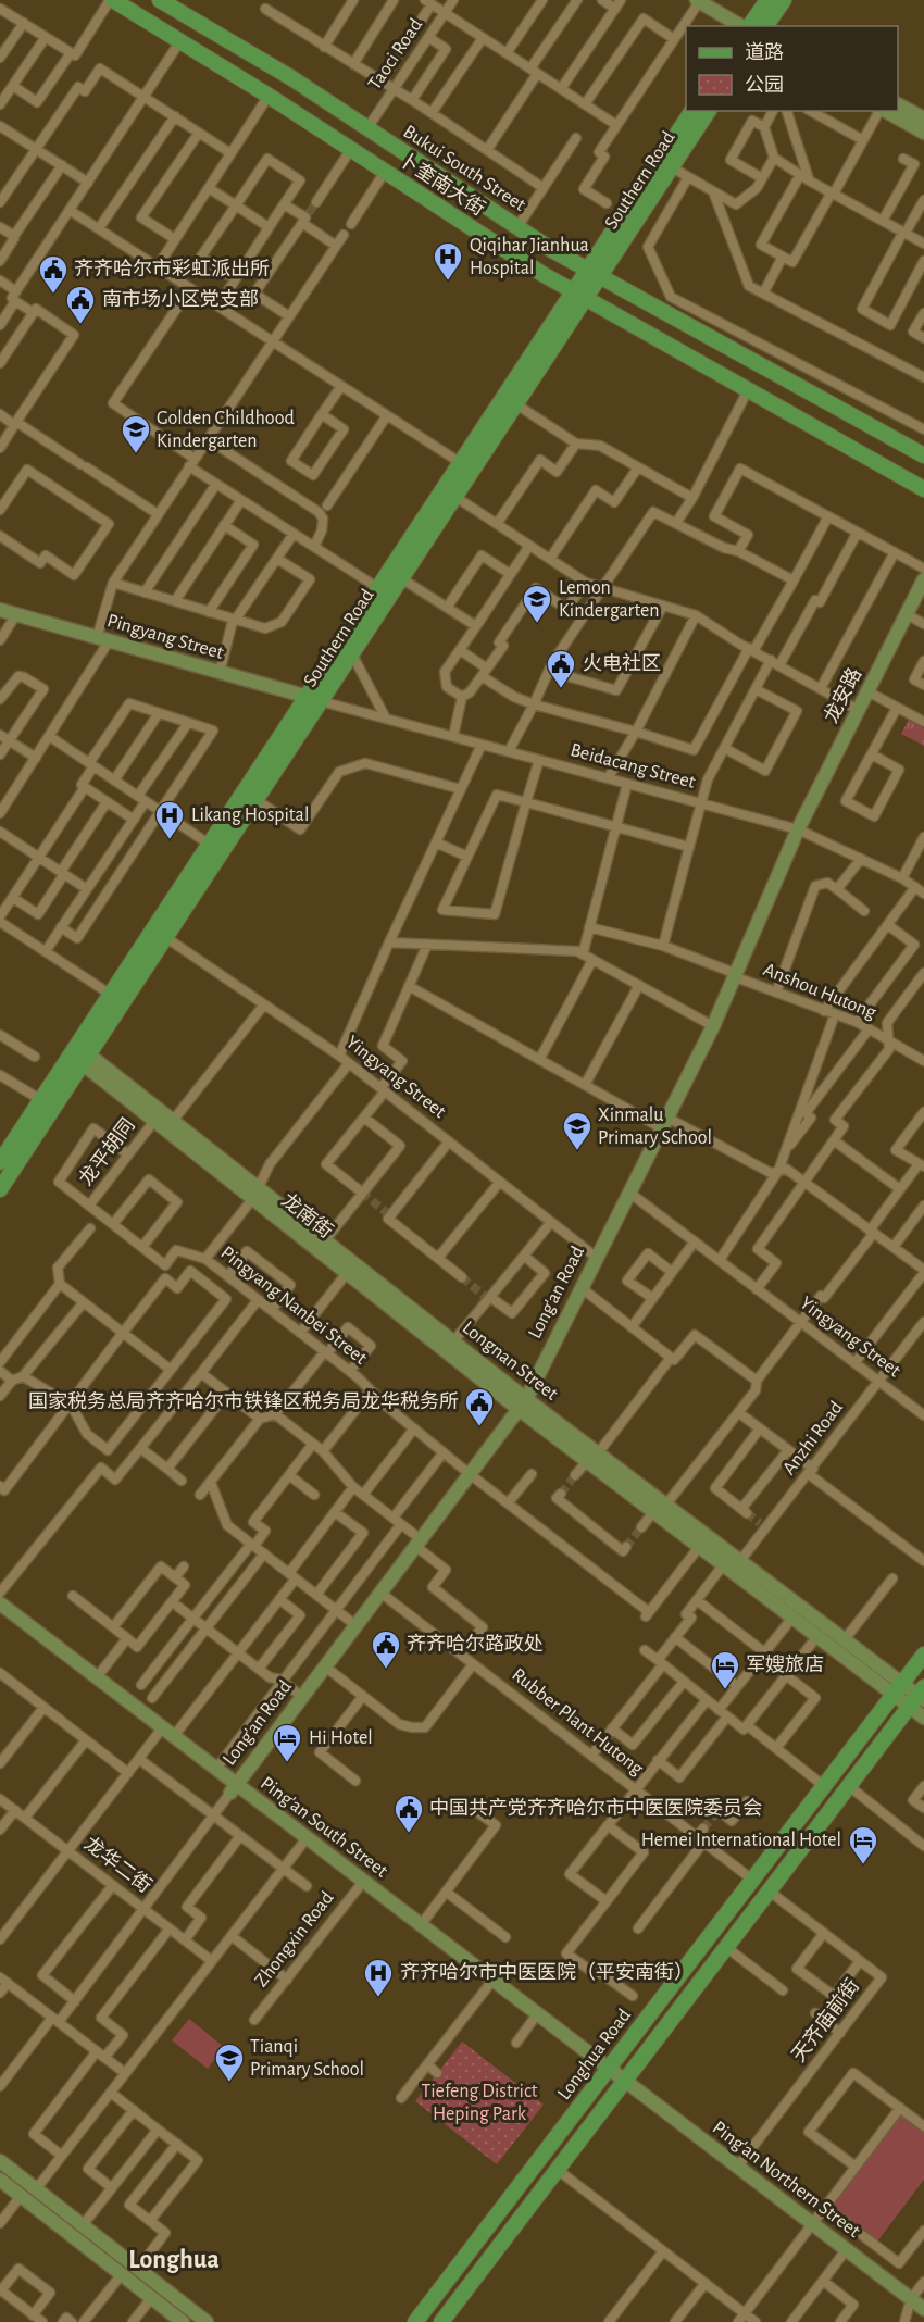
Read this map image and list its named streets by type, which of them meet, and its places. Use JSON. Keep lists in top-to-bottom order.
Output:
{
  "streets": {
    "main road": [
      "Bukui South Street",
      "Southern Road",
      "卜奎南大街",
      "Pingyang Street",
      "龙安路",
      "龙南街",
      "Long'an Road",
      "Longnan Street",
      "Ping'an South Street",
      "Longhua Road",
      "Ping'an Northern Street"
    ],
    "street": [
      "Taoci Road",
      "Beidacang Street",
      "Anshou Hutong",
      "Yingyang Street",
      "龙平胡同",
      "Pingyang Nanbei Street",
      "Anzhi Road",
      "Rubber Plant Hutong",
      "龙华二街",
      "Zhongxin Road",
      "天齐庙前街"
    ]
  },
  "crossings": [
    ["Taoci Road", "Bukui South Street"],
    ["Bukui South Street", "Southern Road"],
    ["Southern Road", "卜奎南大街"],
    ["Southern Road", "Pingyang Street"],
    ["Southern Road", "Beidacang Street"],
    ["Southern Road", "Yingyang Street"],
    ["Southern Road", "龙南街"],
    ["Southern Road", "Longnan Street"],
    ["Pingyang Street", "Beidacang Street"],
    ["龙安路", "Beidacang Street"],
    ["龙安路", "Long'an Road"],
    ["Beidacang Street", "Long'an Road"],
    ["Anshou Hutong", "Long'an Road"],
    ["Yingyang Street", "Long'an Road"],
    ["Yingyang Street", "Anzhi Road"],
    ["龙平胡同", "龙南街"],
    ["龙平胡同", "Pingyang Nanbei Street"],
    ["龙南街", "Long'an Road"],
    ["龙南街", "Longnan Street"],
    ["Long'an Road", "Pingyang Nanbei Street"],
    ["Long'an Road", "Longnan Street"],
    ["Long'an Road", "Rubber Plant Hutong"],
    ["Long'an Road", "Ping'an South Street"],
    ["Pingyang Nanbei Street", "Longnan Street"],
    ["Longnan Street", "Anzhi Road"],
    ["Longnan Street", "Longhua Road"],
    ["Rubber Plant Hutong", "Longhua Road"],
    ["Ping'an South Street", "Zhongxin Road"],
    ["Ping'an South Street", "Longhua Road"],
    ["Ping'an South Street", "Ping'an Northern Street"],
    ["天齐庙前街", "Longhua Road"],
    ["天齐庙前街", "Ping'an Northern Street"],
    ["Longhua Road", "Ping'an Northern Street"]
  ],
  "districts": ["Longhua"],
  "parks": ["Tiefeng District Heping Park"],
  "places": {
    "hospital": ["Qiqihar Jianhua Hospital", "Likang Hospital", "齐齐哈尔市中医医院（平安南街）"],
    "public building": [
      "齐齐哈尔市彩虹派出所",
      "南市场小区党支部",
      "火电社区",
      "国家税务总局齐齐哈尔市铁锋区税务局龙华税务所",
      "齐齐哈尔路政处",
      "中国共产党齐齐哈尔市中医医院委员会"
    ],
    "school or university": [
      "Golden Childhood Kindergarten",
      "Lemon Kindergarten",
      "Xinmalu Primary School",
      "Tianqi Primary School"
    ],
    "hotel": ["军嫂旅店", "Hi Hotel", "Hemei International Hotel"]
  },
  "legend": ["道路", "公园"]
}
